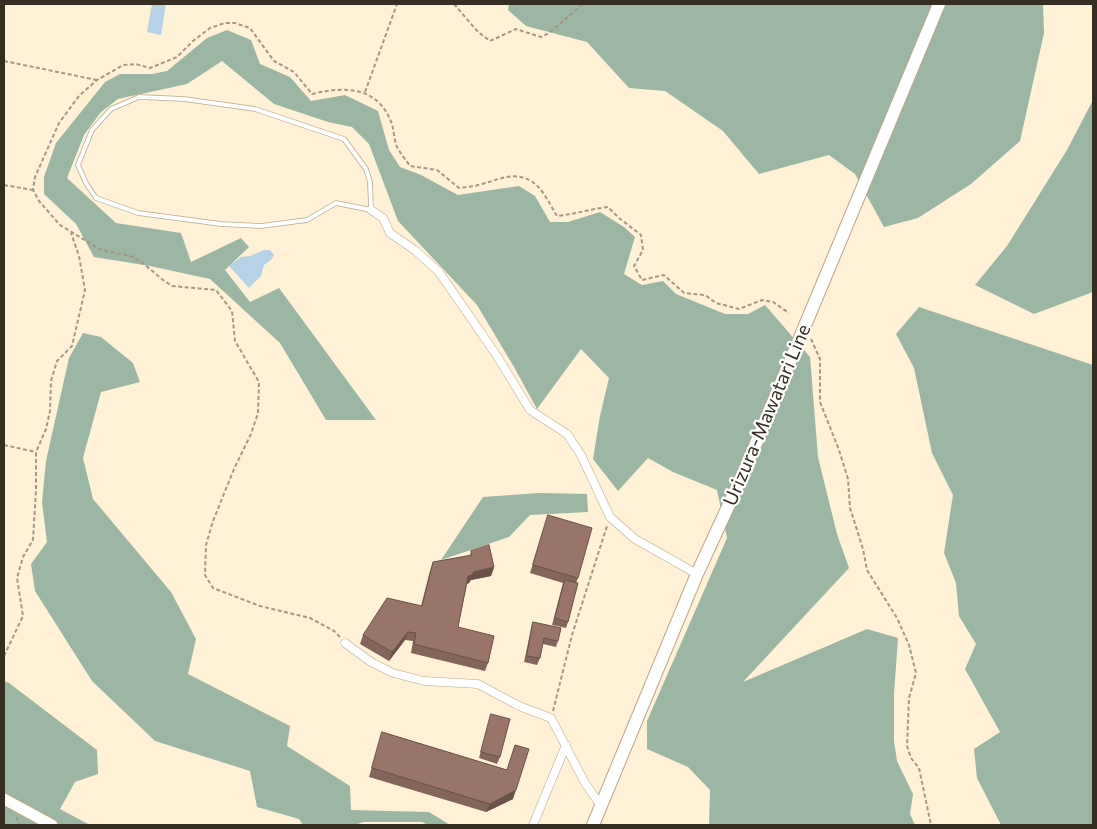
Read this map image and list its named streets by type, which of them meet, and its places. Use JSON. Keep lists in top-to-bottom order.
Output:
{
  "streets": {
    "main road": ["Urizura-Mawatari Line"]
  }
}
